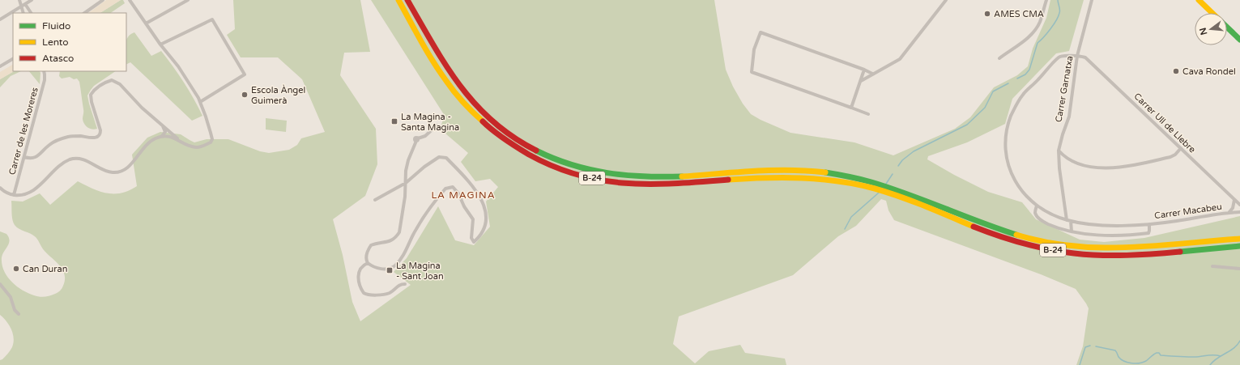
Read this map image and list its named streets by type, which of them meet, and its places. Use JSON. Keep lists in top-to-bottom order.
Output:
{
  "streets": {
    "main road": ["B-24"],
    "street": [
      "Carrer Garnatxa",
      "Carrer Ull de Llebre",
      "Carrer de les Moreres",
      "Carrer Macabeu"
    ]
  },
  "crossings": [
    ["Carrer Garnatxa", "Carrer Ull de Llebre"],
    ["Carrer Garnatxa", "Carrer Macabeu"],
    ["Carrer Ull de Llebre", "Carrer Macabeu"]
  ],
  "districts": ["LA MAGINA"],
  "places": {
    "other": [
      "AMES CMA",
      "Cava Rondel",
      "Escola Àngel Guimerà",
      "Can Duran"
    ],
    "transit": ["La Magina - Santa Magina", "La Magina - Sant Joan"]
  },
  "legend": ["Fluido", "Lento", "Atasco"],
  "north": "left"
}
